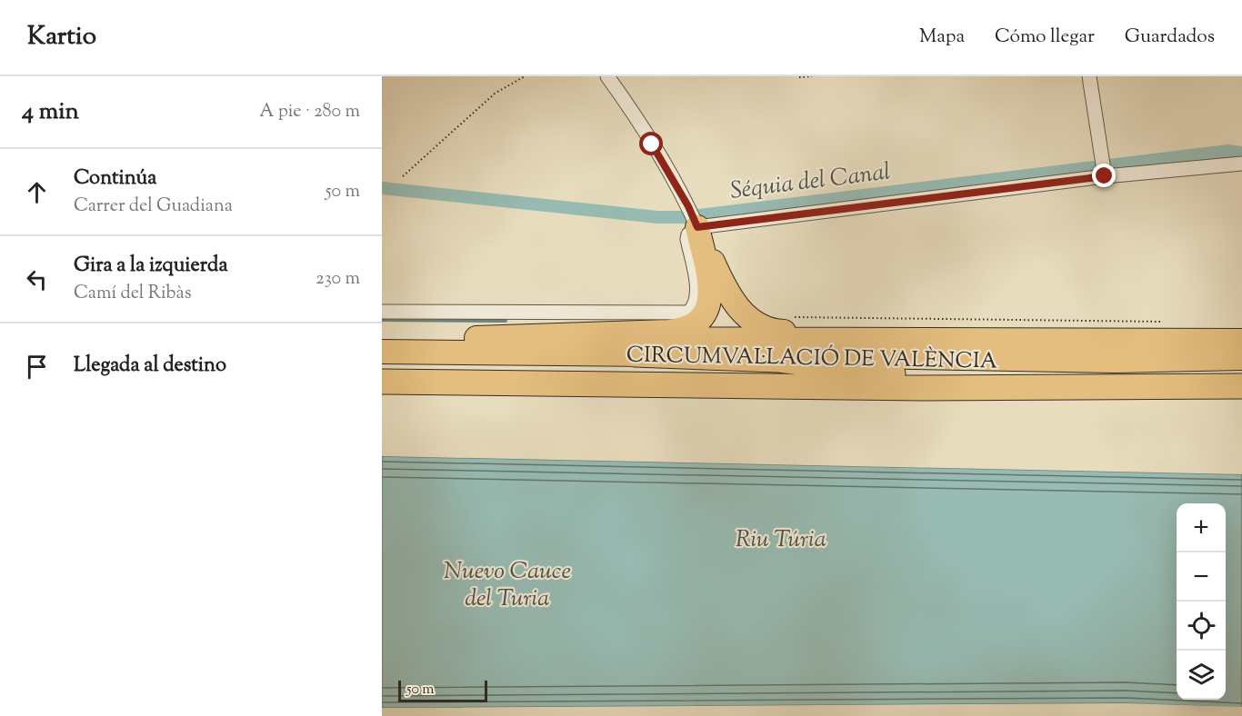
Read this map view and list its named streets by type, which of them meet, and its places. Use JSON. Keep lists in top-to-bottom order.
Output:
{
  "streets": {
    "highway": ["CIRCUMVAL·LACIÓ DE VALÈNCIA"]
  },
  "water": ["Séquia del Canal", "Riu Túria", "Nuevo Cauce del Turia"],
  "scale_bar": "50 m",
  "page": {
    "header": "Kartio",
    "nav": ["Mapa", "Cómo llegar", "Guardados"],
    "heading": ["4 min", "A pie · 280 m"],
    "list": [
      ["Continúa", "Carrer del Guadiana", "50 m"],
      ["Gira a la izquierda", "Camí del Ribàs", "230 m"],
      "Llegada al destino"
    ],
    "map_buttons": ["+", "−"],
    "scale": "50 m"
  }
}
